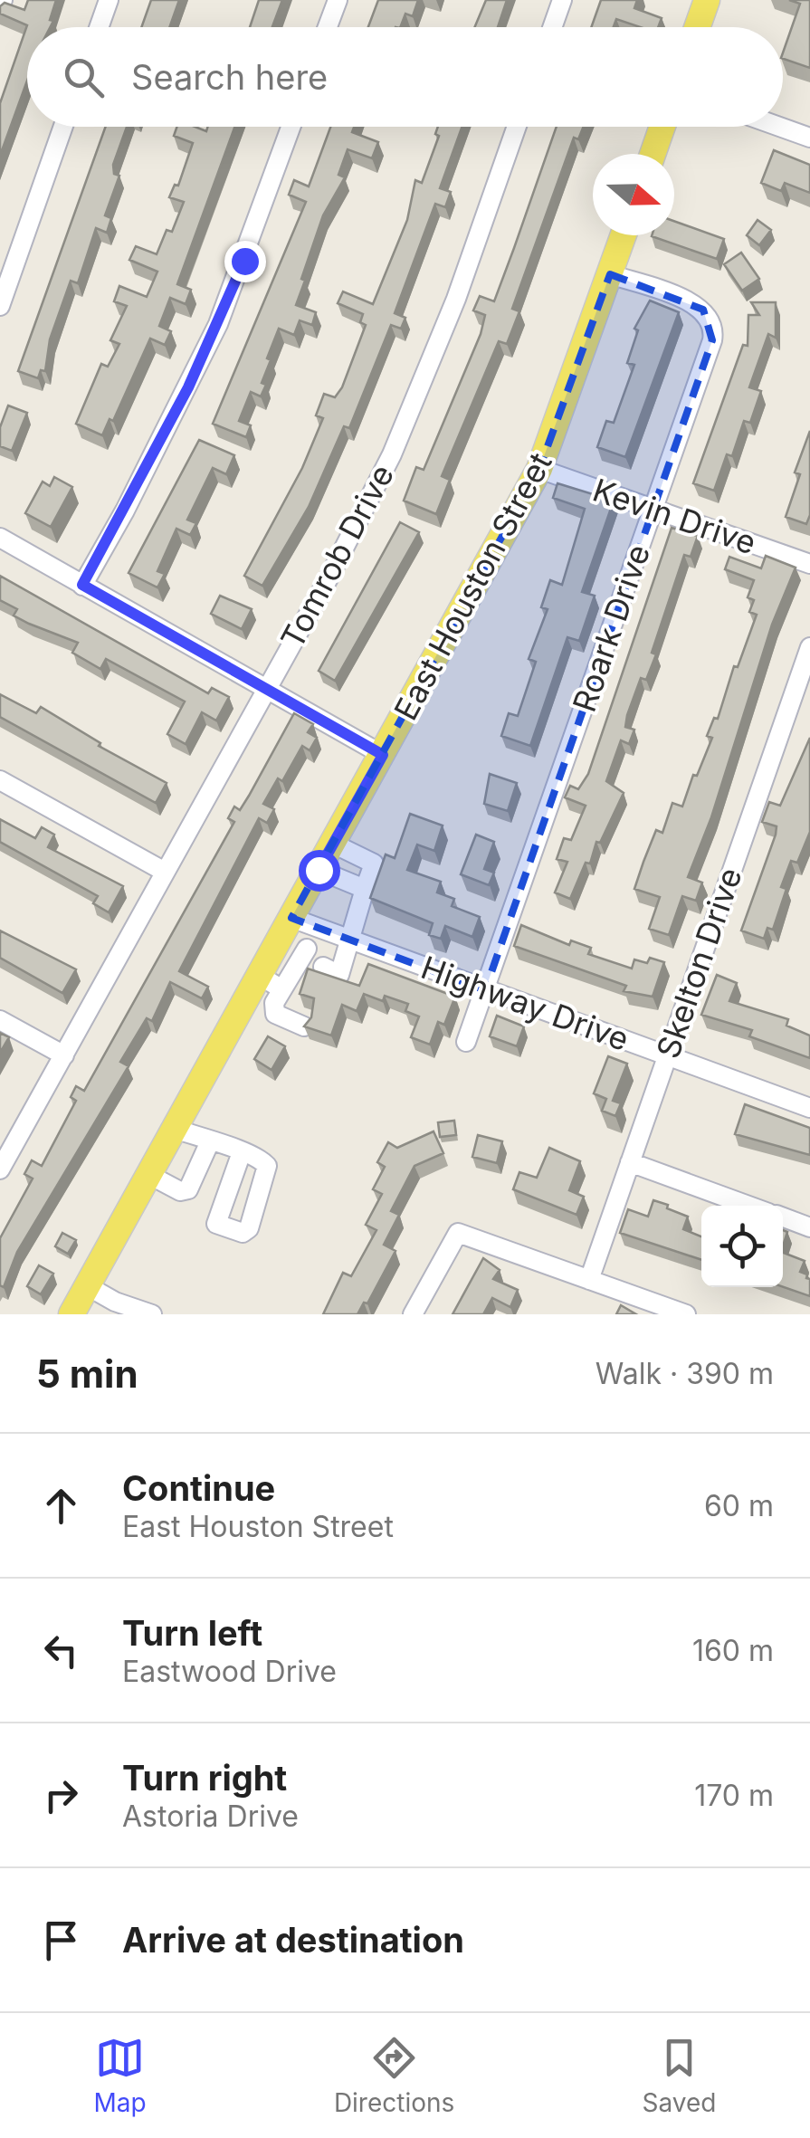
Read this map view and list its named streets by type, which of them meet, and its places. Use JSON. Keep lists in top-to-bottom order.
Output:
{
  "streets": {
    "main road": ["East Houston Street"],
    "street": [
      "Kevin Drive",
      "Tomrob Drive",
      "Roark Drive",
      "Skelton Drive",
      "Highway Drive"
    ]
  },
  "crossings": [
    ["Kevin Drive", "East Houston Street"],
    ["Kevin Drive", "Roark Drive"],
    ["East Houston Street", "Roark Drive"],
    ["East Houston Street", "Highway Drive"],
    ["Roark Drive", "Highway Drive"],
    ["Skelton Drive", "Highway Drive"]
  ],
  "north": "right",
  "page": {
    "search": "Search here",
    "heading": ["5 min", "Walk · 390 m"],
    "list": [
      ["Continue", "East Houston Street", "60 m"],
      ["Turn left", "Eastwood Drive", "160 m"],
      ["Turn right", "Astoria Drive", "170 m"],
      "Arrive at destination"
    ],
    "nav": ["Map", "Directions", "Saved"]
  }
}
